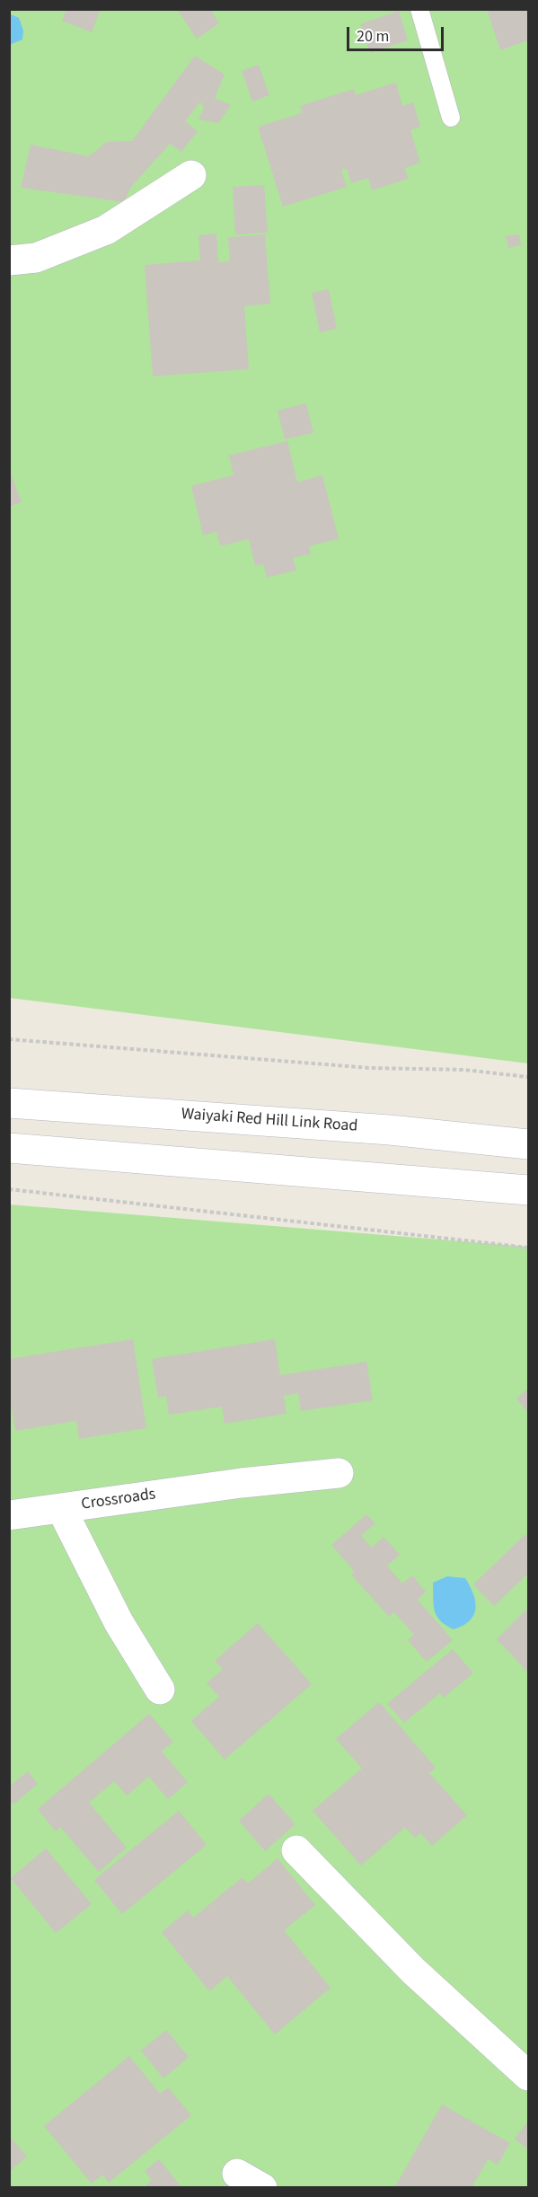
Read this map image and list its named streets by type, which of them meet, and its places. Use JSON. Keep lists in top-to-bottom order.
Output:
{
  "streets": {
    "street": ["Waiyaki Red Hill Link Road", "Crossroads"]
  },
  "scale_bar": "20 m"
}
